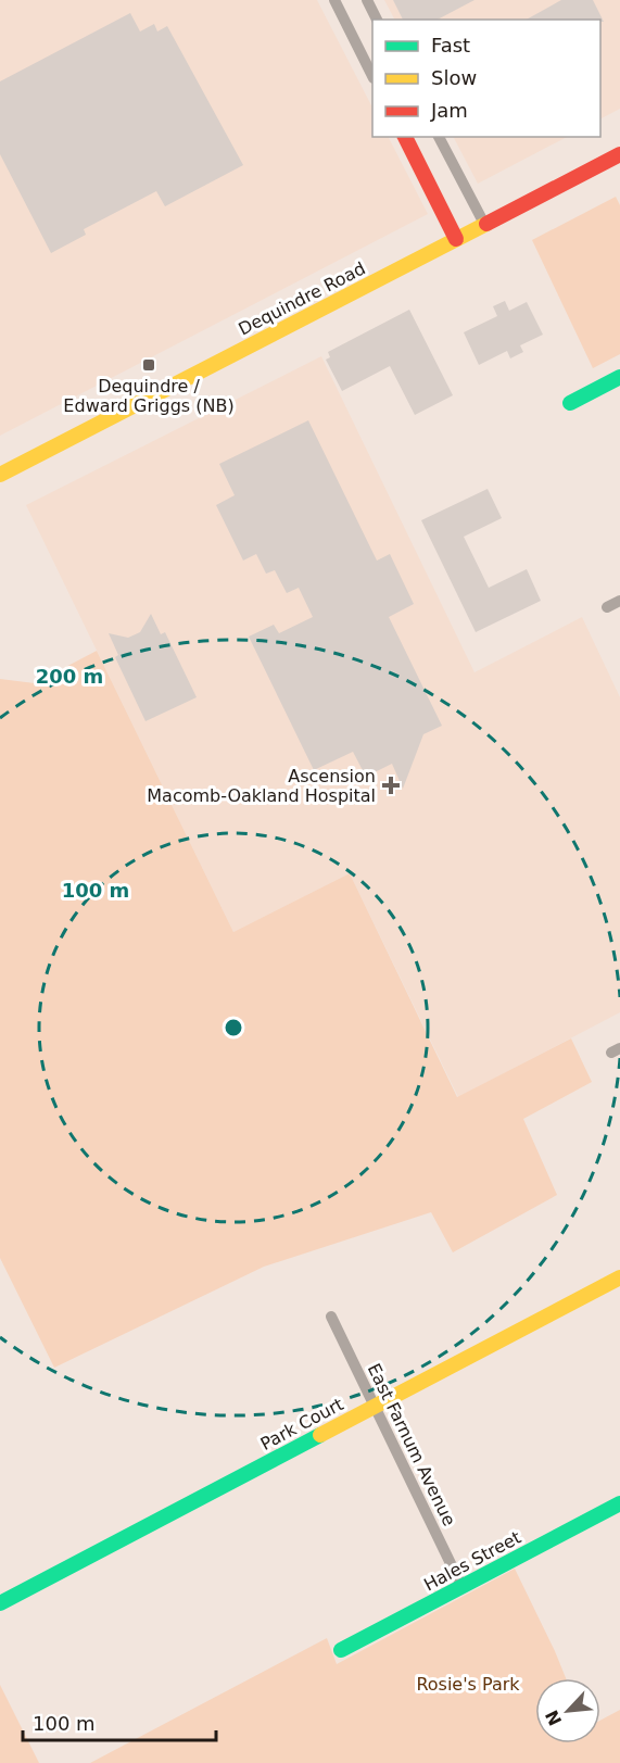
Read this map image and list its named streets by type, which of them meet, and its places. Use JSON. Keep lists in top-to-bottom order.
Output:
{
  "streets": {
    "street": [
      "Dequindre Road",
      "Park Court",
      "East Farnum Avenue",
      "Hales Street"
    ]
  },
  "crossings": [
    ["Park Court", "East Farnum Avenue"],
    ["East Farnum Avenue", "Hales Street"]
  ],
  "parks": ["Rosie's Park"],
  "places": {
    "transit": ["Dequindre / Edward Griggs (NB)"],
    "health": ["Ascension Macomb-Oakland Hospital"]
  },
  "legend": ["Fast", "Slow", "Jam"],
  "scale_bar": "100 m",
  "north": "bottom left",
  "rings": ["200 m", "100 m"]
}
